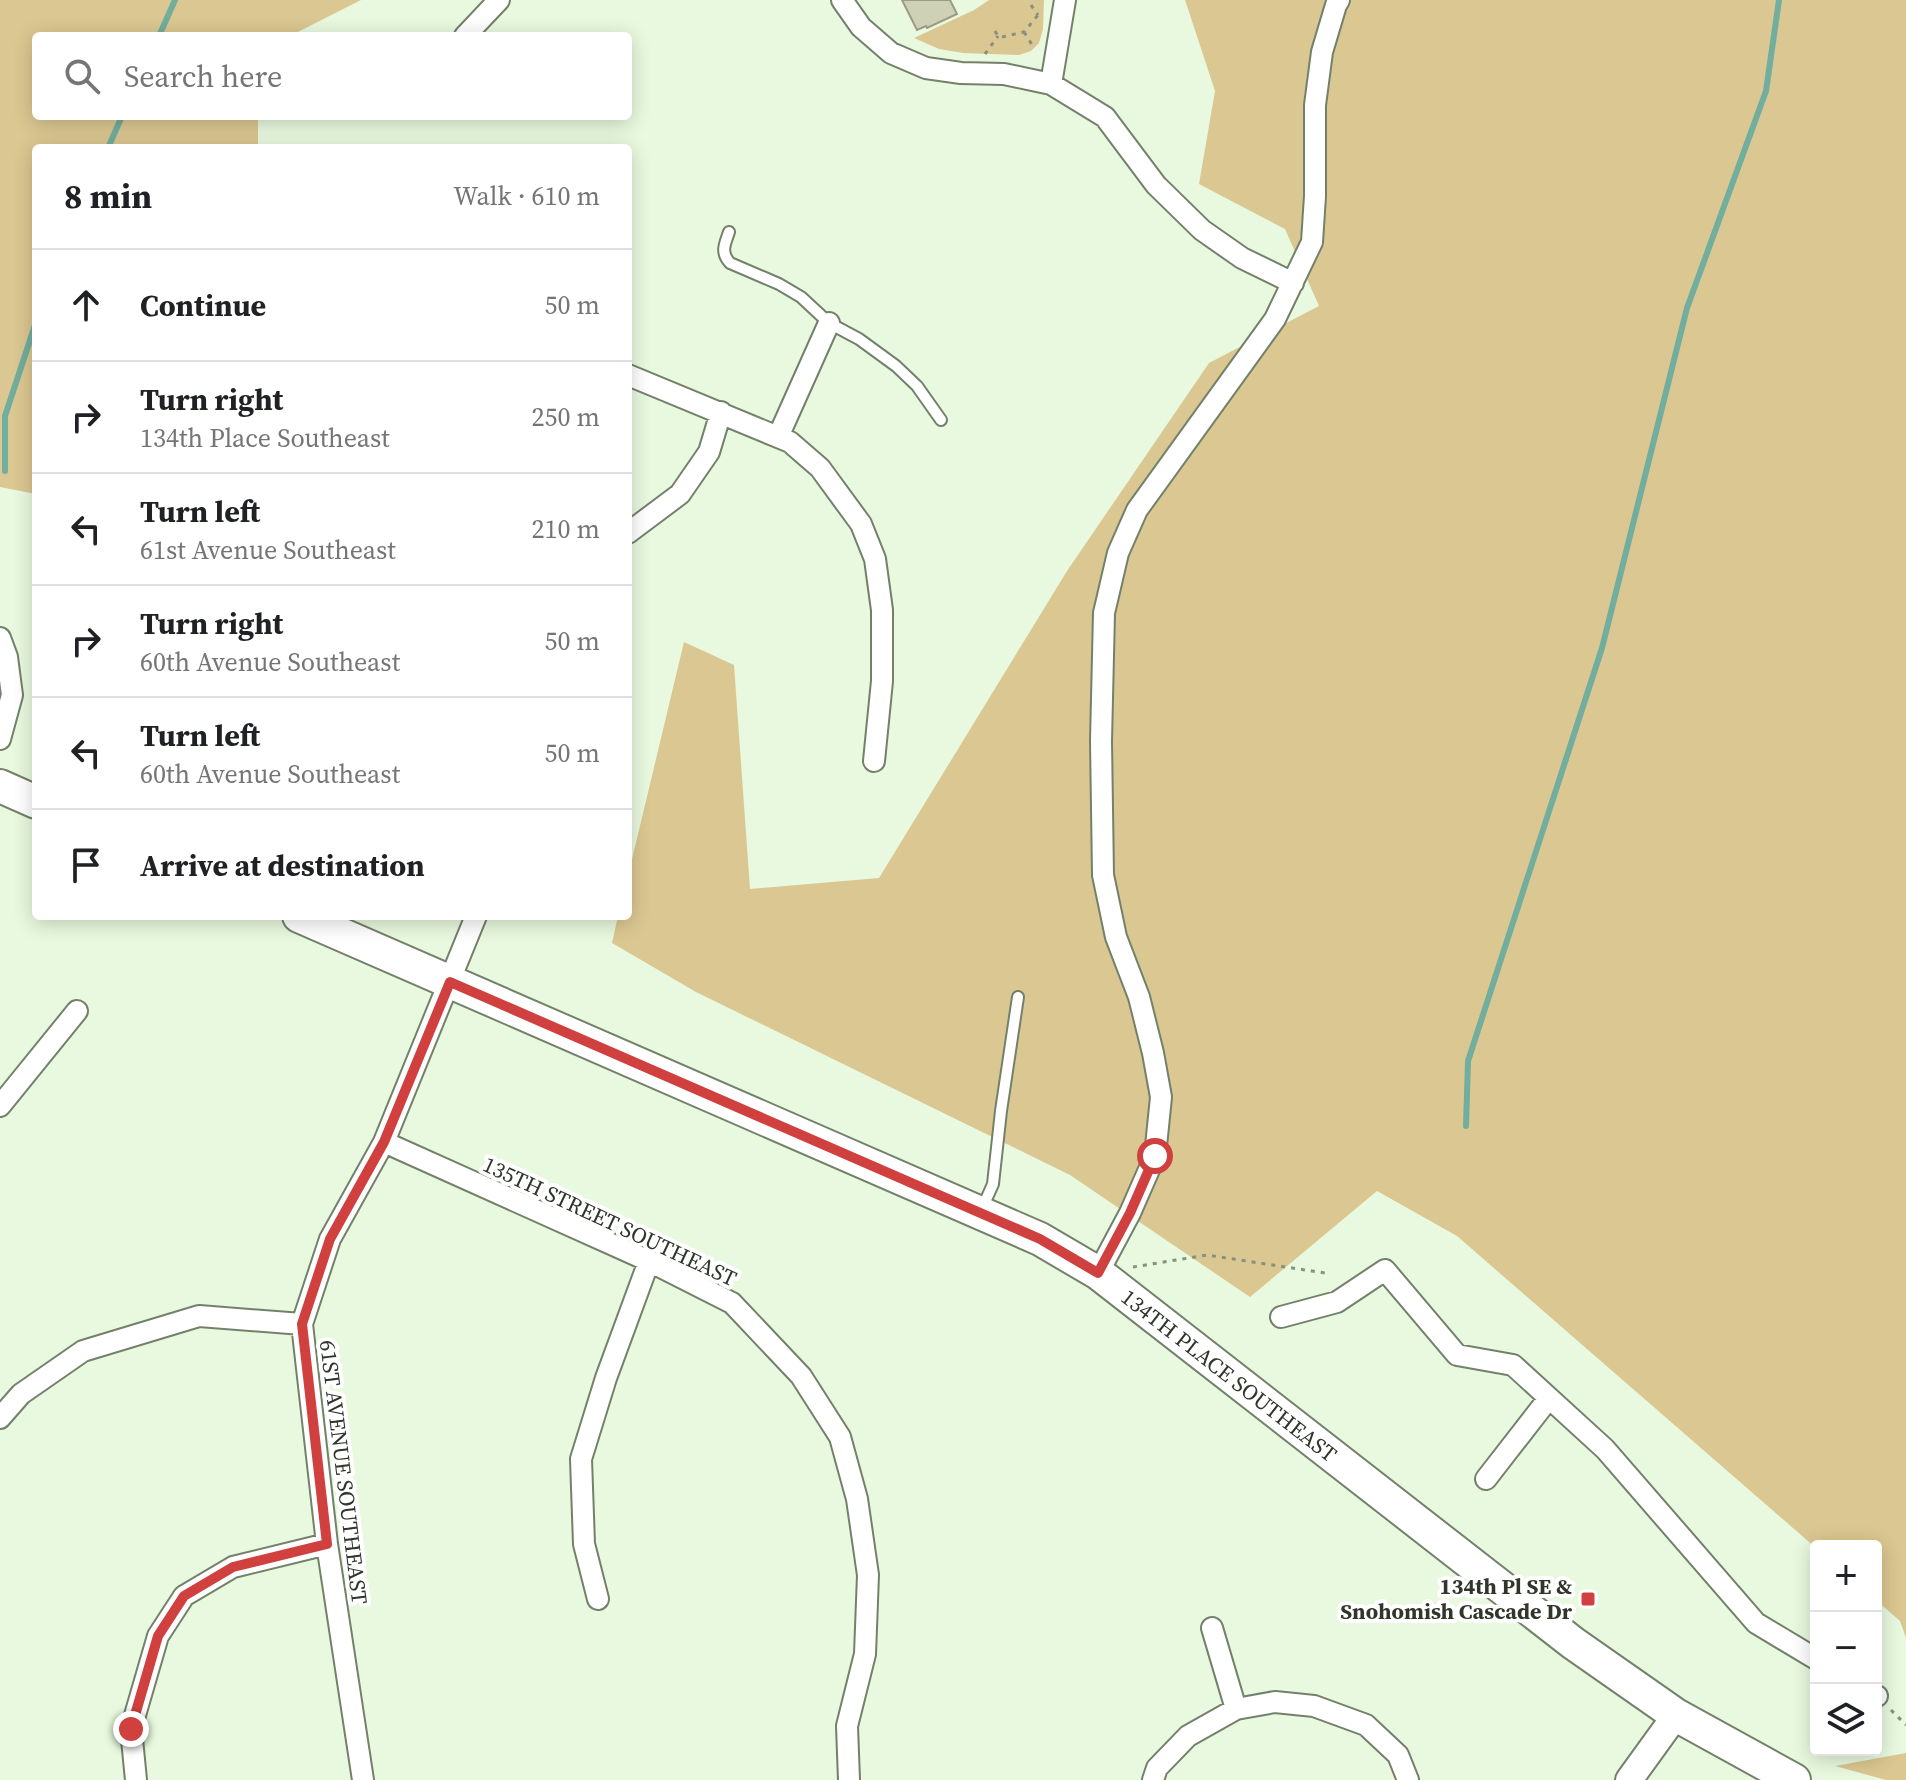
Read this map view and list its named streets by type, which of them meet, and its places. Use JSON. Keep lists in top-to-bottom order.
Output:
{
  "streets": {
    "main road": ["134TH PLACE SOUTHEAST"],
    "street": ["135TH STREET SOUTHEAST", "61ST AVENUE SOUTHEAST"]
  },
  "crossings": [
    ["135TH STREET SOUTHEAST", "61ST AVENUE SOUTHEAST"],
    ["134TH PLACE SOUTHEAST", "61ST AVENUE SOUTHEAST"]
  ],
  "places": {
    "transit": ["134th Pl SE & Snohomish Cascade Dr"]
  },
  "page": {
    "search": "Search here",
    "heading": ["8 min", "Walk · 610 m"],
    "list": [
      ["Continue", "50 m"],
      ["Turn right", "134th Place Southeast", "250 m"],
      ["Turn left", "61st Avenue Southeast", "210 m"],
      ["Turn right", "60th Avenue Southeast", "50 m"],
      ["Turn left", "60th Avenue Southeast", "50 m"],
      "Arrive at destination"
    ],
    "map_buttons": ["+", "−"]
  }
}
